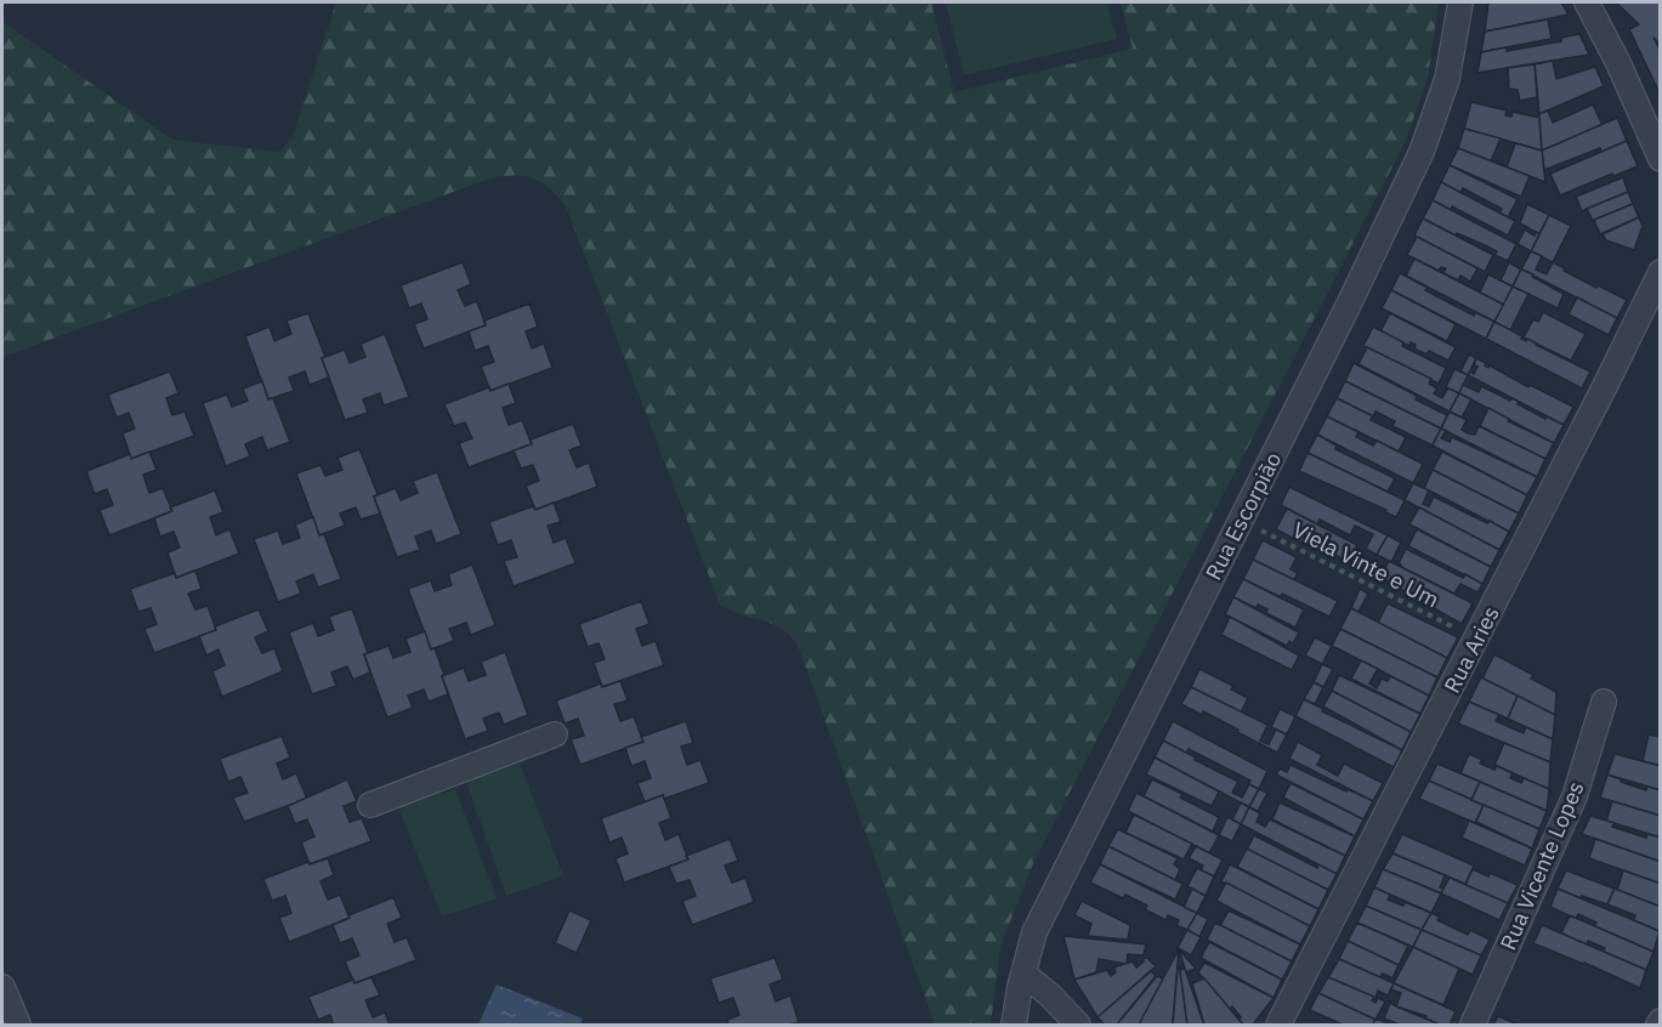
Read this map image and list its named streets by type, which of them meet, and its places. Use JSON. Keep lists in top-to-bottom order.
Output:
{
  "streets": {
    "street": ["Rua Escorpião", "Rua Aries", "Rua Vicente Lopes"],
    "path": ["Viela Vinte e Um"]
  },
  "crossings": [
    ["Rua Escorpião", "Viela Vinte e Um"],
    ["Viela Vinte e Um", "Rua Aries"]
  ]
}
